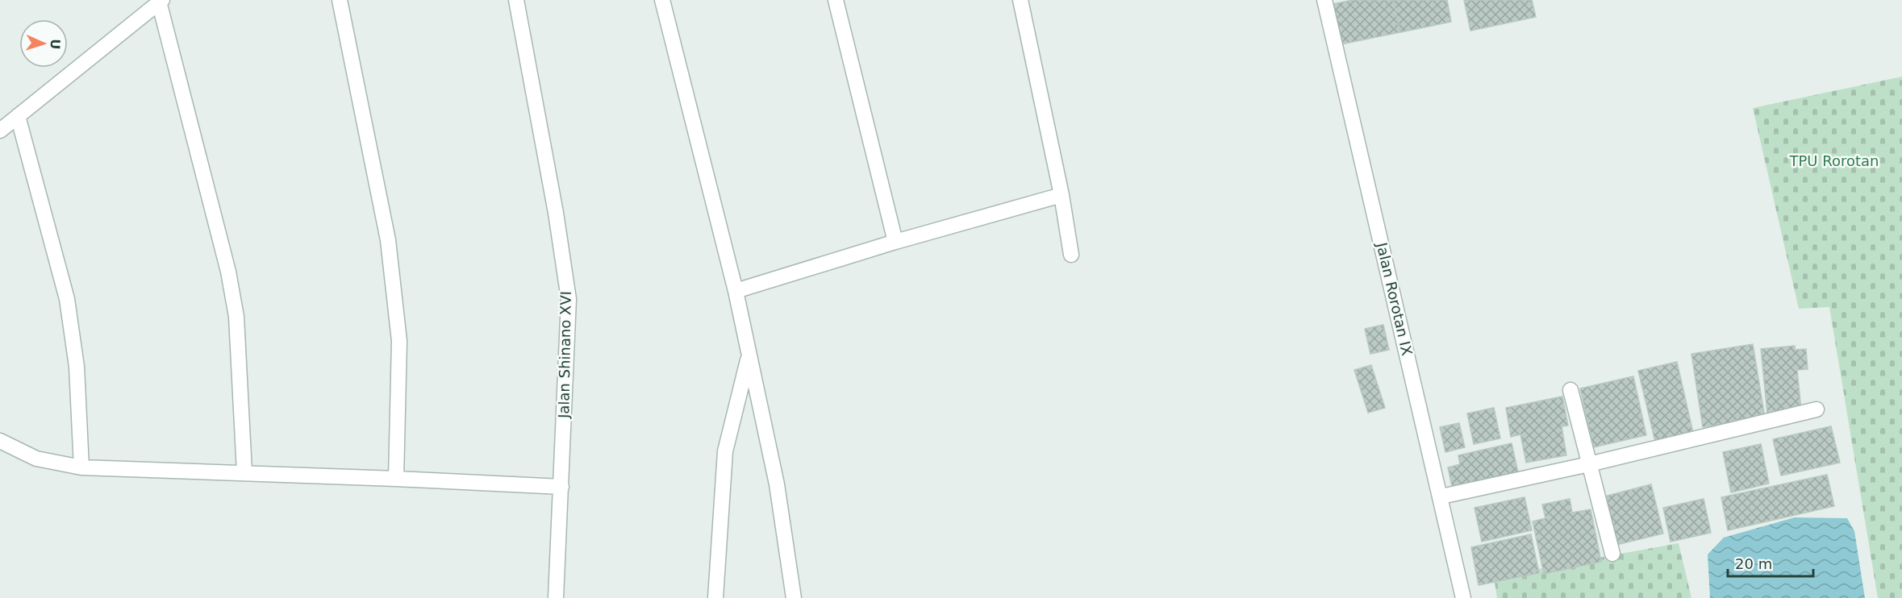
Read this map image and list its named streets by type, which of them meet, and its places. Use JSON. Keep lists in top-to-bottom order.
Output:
{
  "streets": {
    "street": ["Jalan Rorotan IX", "Jalan Shinano XVI"]
  },
  "parks": ["TPU Rorotan"],
  "scale_bar": "20 m",
  "north": "right"
}
